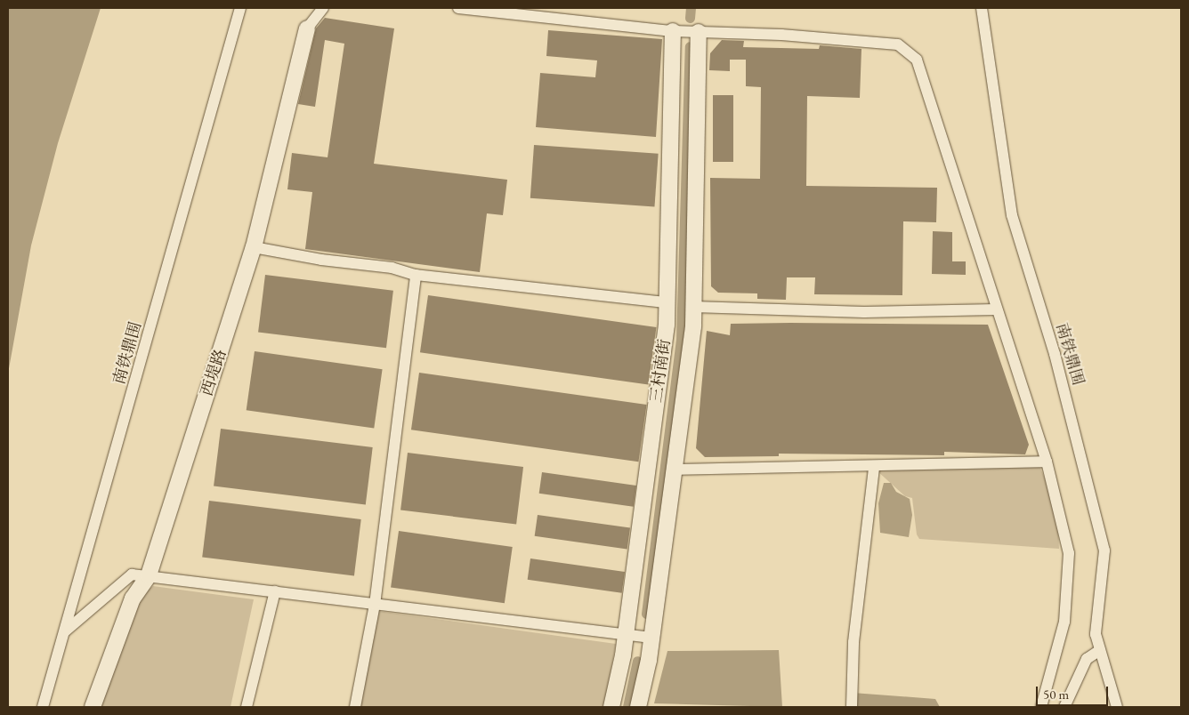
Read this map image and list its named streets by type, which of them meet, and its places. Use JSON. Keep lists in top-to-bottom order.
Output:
{
  "streets": {
    "street": ["南铁鼎围", "三村南街", "西堤路"]
  },
  "scale_bar": "50 m"
}
